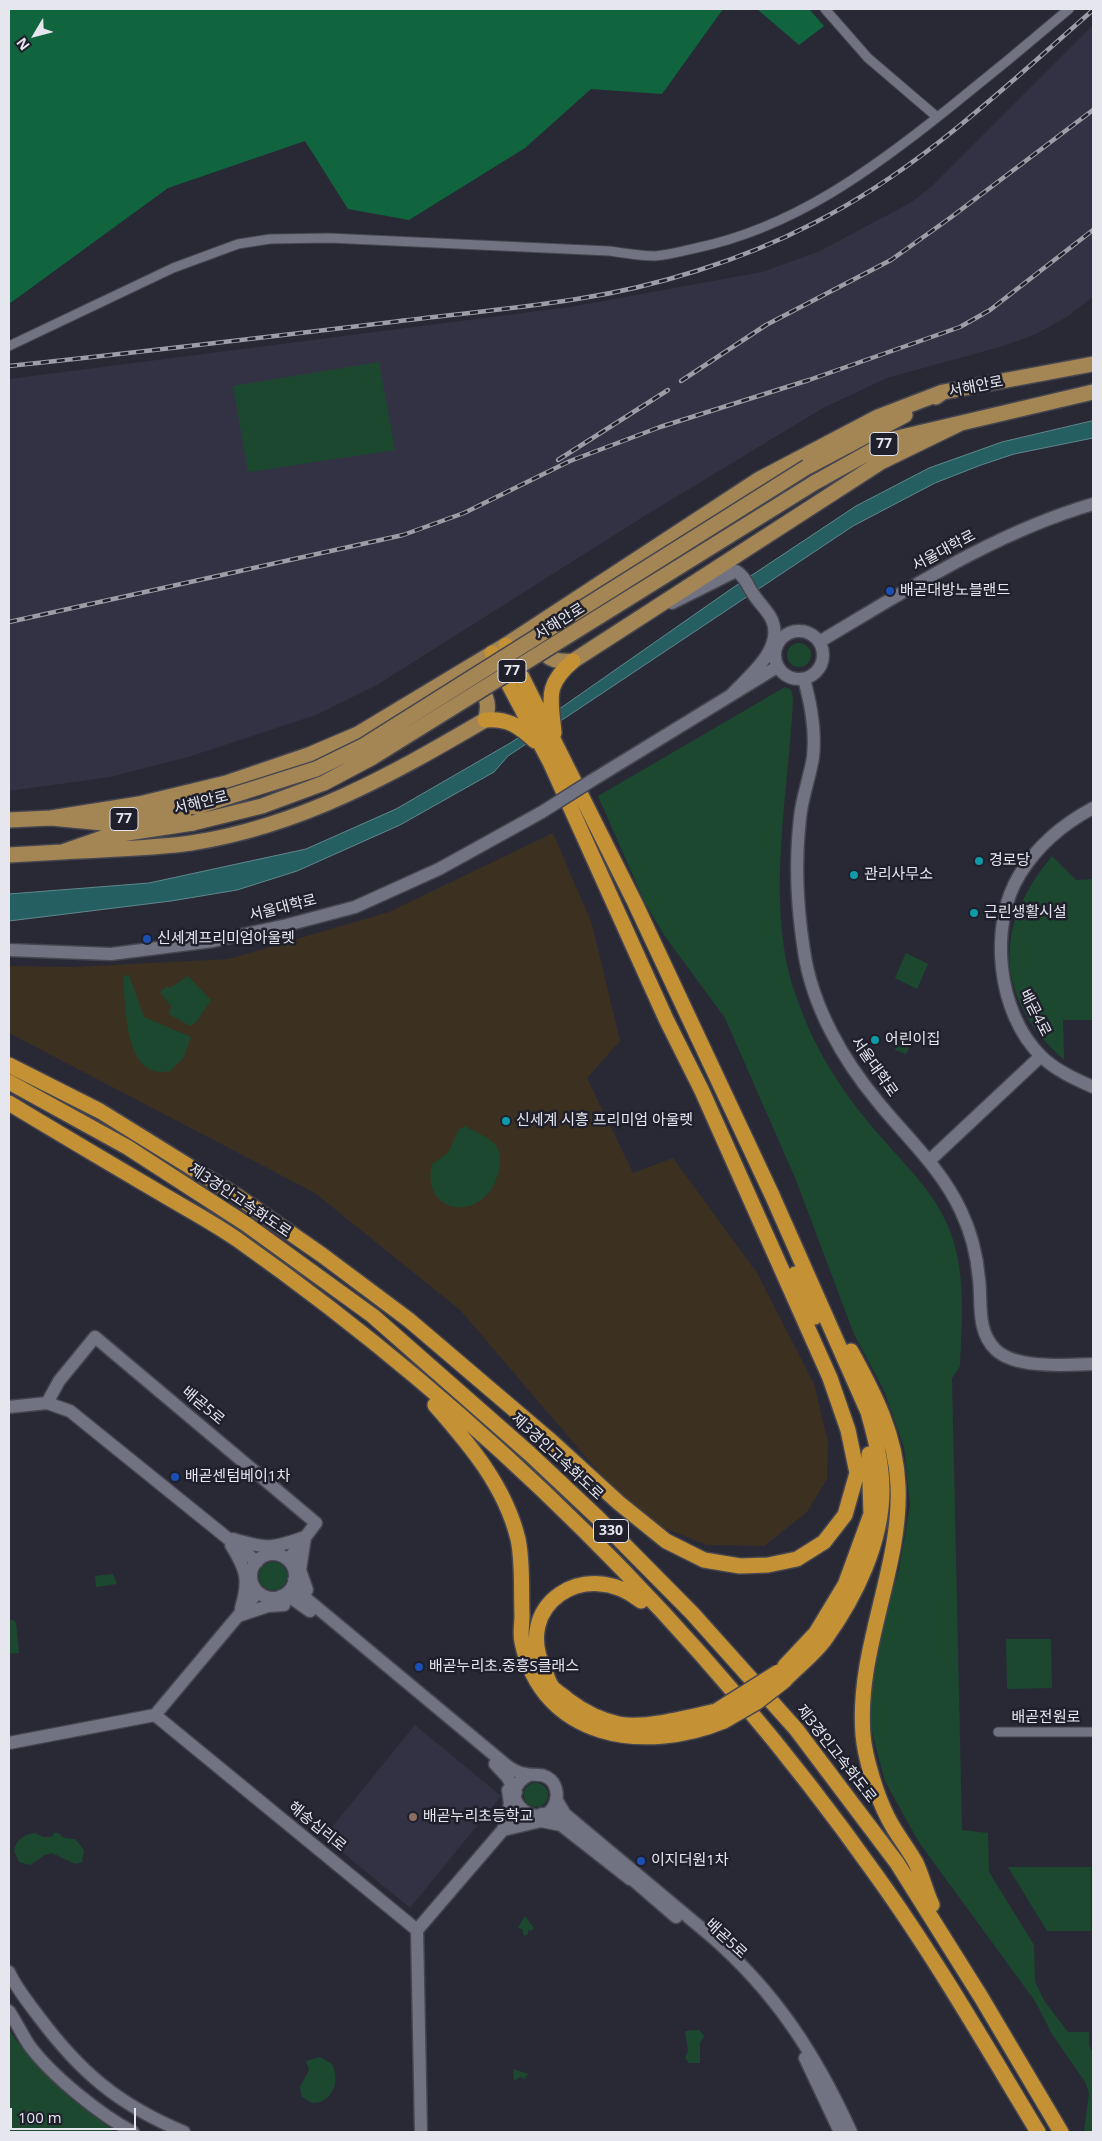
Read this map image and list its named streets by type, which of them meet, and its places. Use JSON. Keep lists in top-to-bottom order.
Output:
{
  "streets": {
    "highway": ["제3경인고속화도로", "330"],
    "main road": ["서해안로", "77"],
    "street": [
      "서울대학로",
      "배곧4로",
      "배곧5로",
      "배곧전원로",
      "해송십리로"
    ]
  },
  "places": [
    "배곧대방노블랜드",
    "경로당",
    "관리사무소",
    "근린생활시설",
    "신세계프리미엄아울렛",
    "어린이집",
    "신세계 시흥 프리미엄 아울렛",
    "배곧센텀베이1차",
    "배곧누리초.중흥S클래스",
    "배곧누리초등학교",
    "이지더원1차"
  ],
  "scale_bar": "100 m",
  "north": "bottom left"
}
